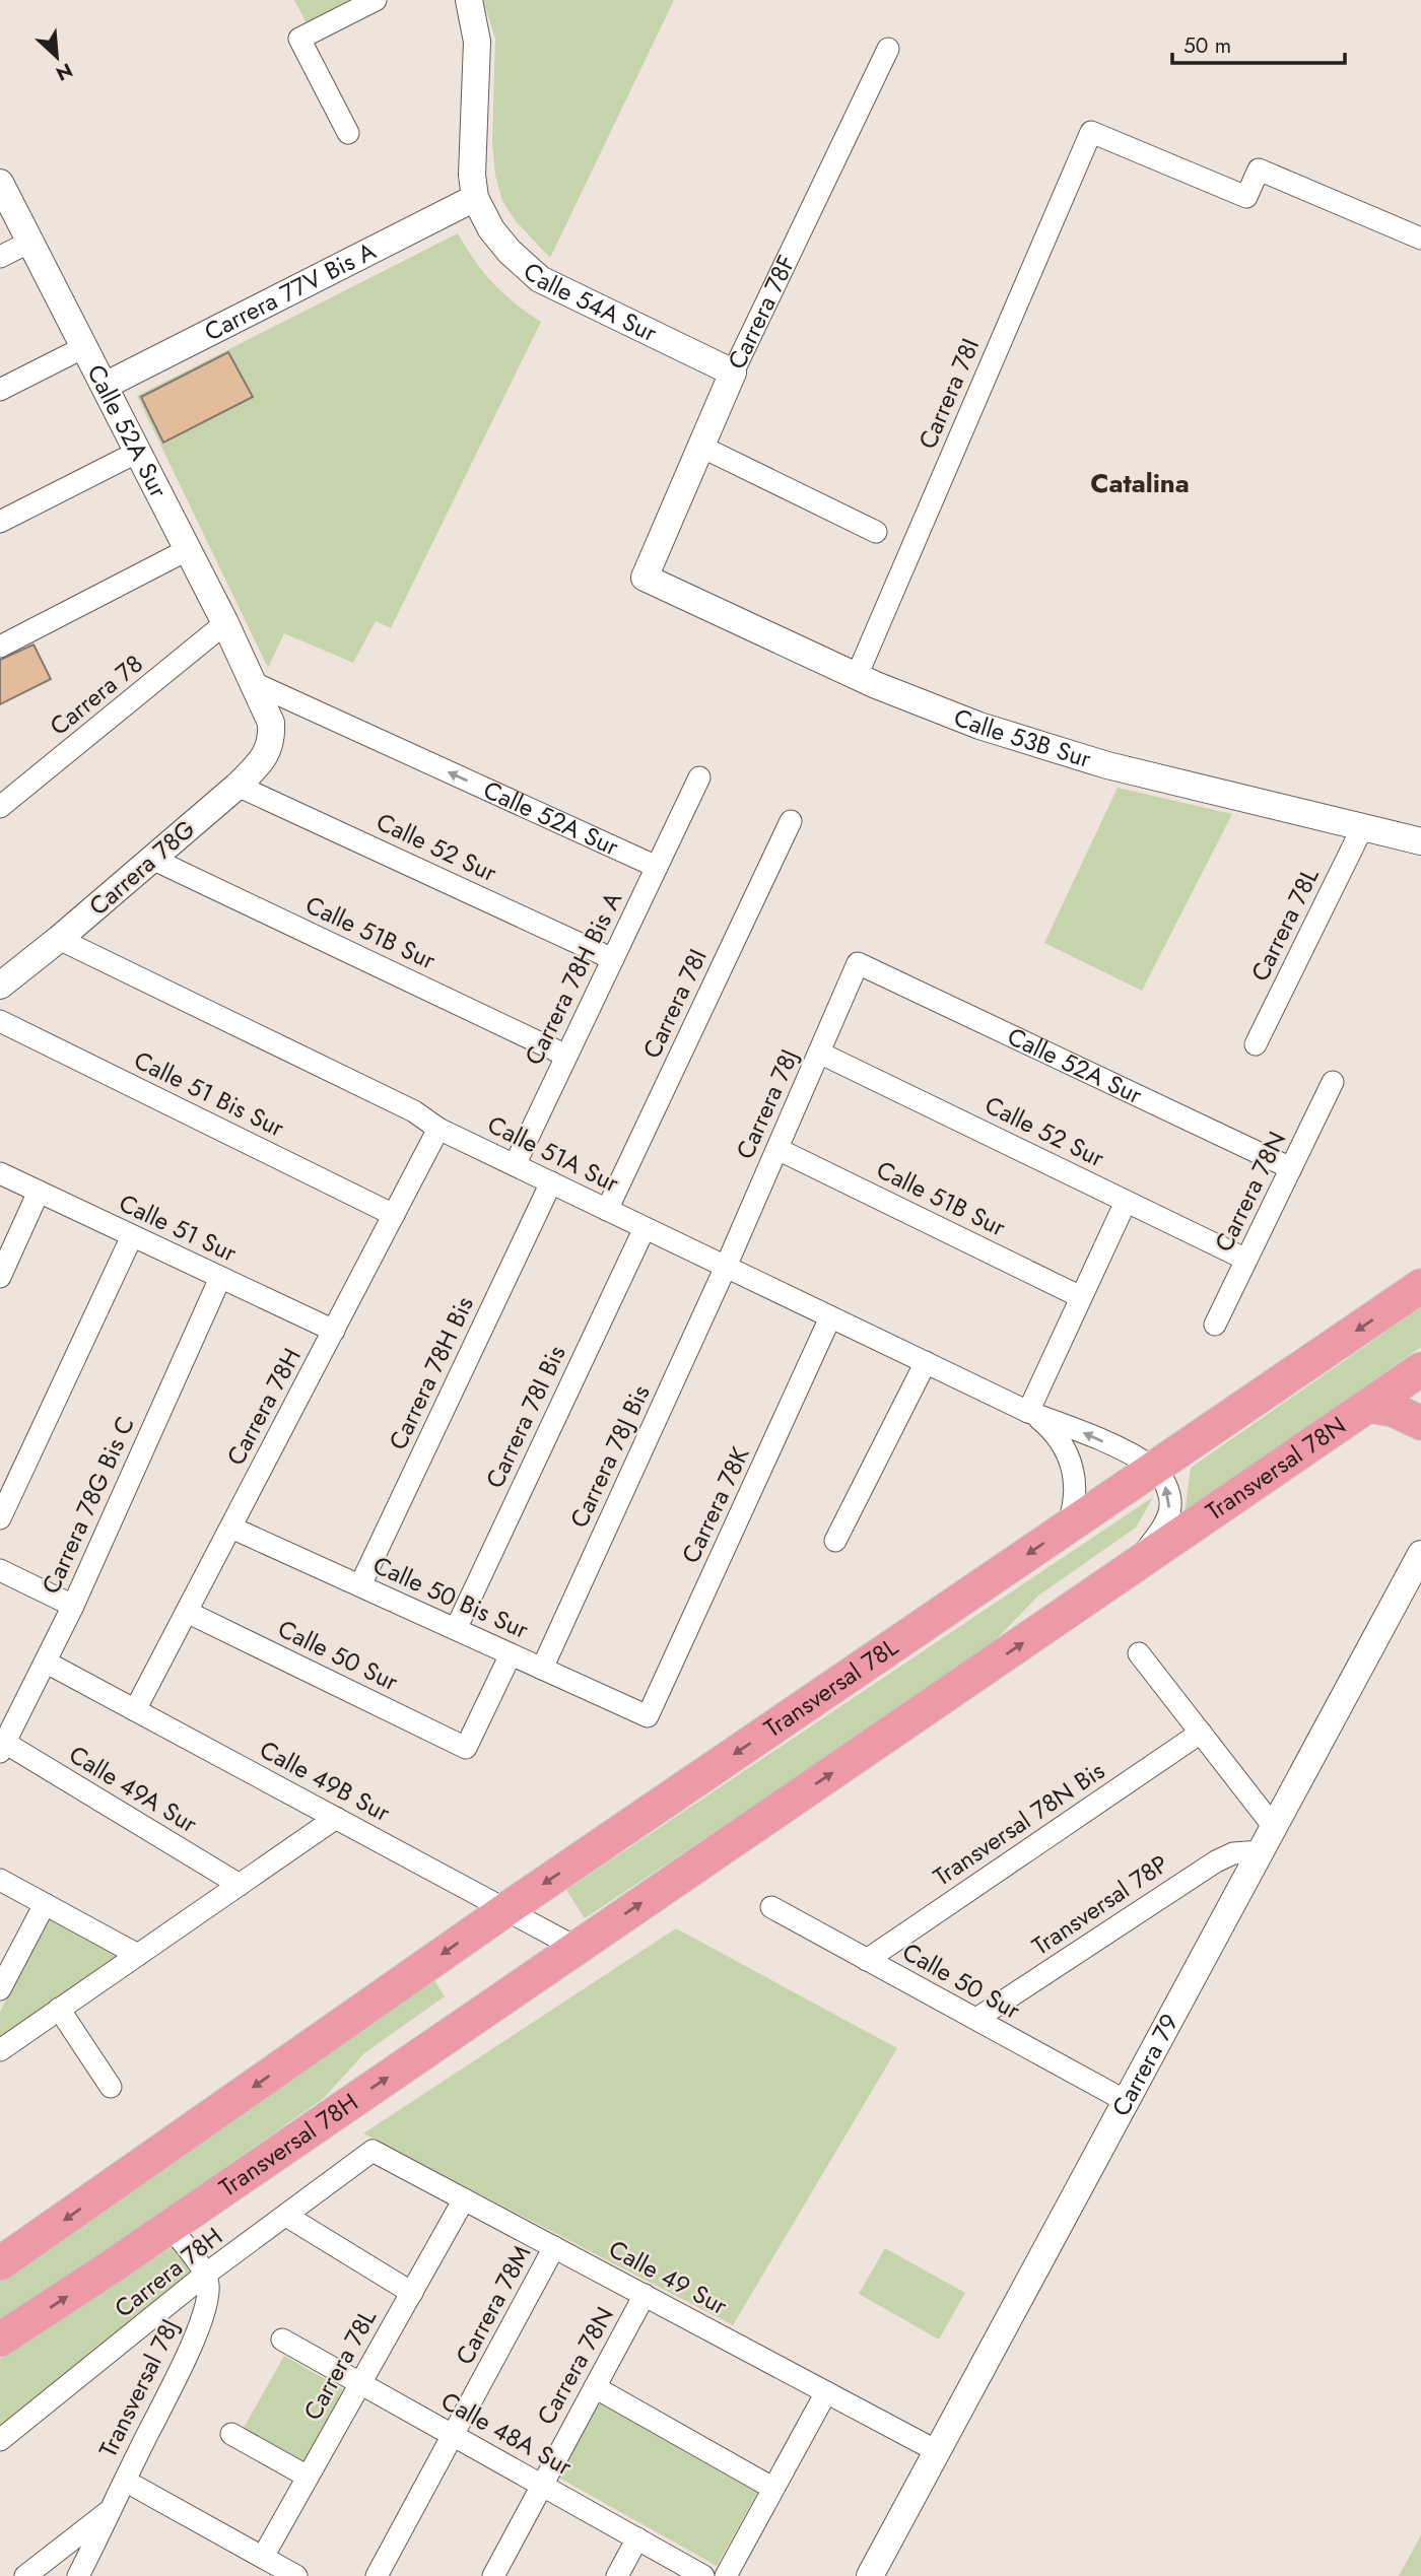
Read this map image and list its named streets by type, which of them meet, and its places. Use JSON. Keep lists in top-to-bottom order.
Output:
{
  "streets": {
    "main road": ["Transversal 78N", "Transversal 78L", "Transversal 78H"],
    "street": [
      "Carrera 77V Bis A",
      "Calle 54A Sur",
      "Carrera 78F",
      "Carrera 78I",
      "Calle 52A Sur",
      "Carrera 78",
      "Calle 53B Sur",
      "Calle 52 Sur",
      "Carrera 78G",
      "Carrera 78L",
      "Calle 51B Sur",
      "Carrera 78H Bis A",
      "Calle 51 Bis Sur",
      "Carrera 78J",
      "Calle 51A Sur",
      "Carrera 78N",
      "Calle 51 Sur",
      "Carrera 78H Bis",
      "Carrera 78H",
      "Carrera 78I Bis",
      "Carrera 78J Bis",
      "Carrera 78G Bis C",
      "Carrera 78K",
      "Calle 50 Bis Sur",
      "Calle 50 Sur",
      "Calle 49B Sur",
      "Calle 49A Sur",
      "Transversal 78N Bis",
      "Transversal 78P",
      "Carrera 79",
      "Calle 49 Sur",
      "Carrera 78M",
      "Transversal 78J",
      "Calle 48A Sur"
    ]
  },
  "crossings": [
    ["Carrera 77V Bis A", "Calle 54A Sur"],
    ["Carrera 77V Bis A", "Calle 52A Sur"],
    ["Calle 54A Sur", "Carrera 78F"],
    ["Carrera 78F", "Calle 53B Sur"],
    ["Carrera 78I", "Calle 53B Sur"],
    ["Carrera 78I", "Calle 51A Sur"],
    ["Calle 52A Sur", "Carrera 78"],
    ["Calle 52A Sur", "Carrera 78G"],
    ["Calle 52A Sur", "Carrera 78H Bis A"],
    ["Calle 52A Sur", "Carrera 78J"],
    ["Calle 52A Sur", "Carrera 78N"],
    ["Calle 53B Sur", "Carrera 78L"],
    ["Calle 52 Sur", "Carrera 78G"],
    ["Calle 52 Sur", "Carrera 78H Bis A"],
    ["Calle 52 Sur", "Carrera 78J"],
    ["Calle 52 Sur", "Carrera 78N"],
    ["Carrera 78G", "Calle 51B Sur"],
    ["Carrera 78G", "Calle 51A Sur"],
    ["Carrera 78L", "Calle 49 Sur"],
    ["Carrera 78L", "Calle 48A Sur"],
    ["Calle 51B Sur", "Carrera 78H Bis A"],
    ["Calle 51B Sur", "Carrera 78J"],
    ["Carrera 78H Bis A", "Calle 51A Sur"],
    ["Calle 51 Bis Sur", "Carrera 78H"],
    ["Carrera 78J", "Calle 51A Sur"],
    ["Carrera 78J", "Carrera 78J Bis"],
    ["Calle 51A Sur", "Carrera 78H Bis"],
    ["Calle 51A Sur", "Carrera 78H"],
    ["Calle 51A Sur", "Carrera 78I Bis"],
    ["Calle 51A Sur", "Carrera 78J Bis"],
    ["Calle 51A Sur", "Carrera 78K"],
    ["Calle 51A Sur", "Transversal 78L"],
    ["Carrera 78N", "Calle 49 Sur"],
    ["Carrera 78N", "Calle 48A Sur"],
    ["Calle 51 Sur", "Carrera 78H"],
    ["Calle 51 Sur", "Carrera 78G Bis C"],
    ["Carrera 78H Bis", "Calle 50 Bis Sur"],
    ["Carrera 78H", "Calle 50 Bis Sur"],
    ["Carrera 78H", "Calle 50 Sur"],
    ["Carrera 78H", "Calle 49B Sur"],
    ["Carrera 78H", "Calle 49 Sur"],
    ["Carrera 78H", "Transversal 78J"],
    ["Carrera 78I Bis", "Calle 50 Bis Sur"],
    ["Carrera 78J Bis", "Calle 50 Bis Sur"],
    ["Carrera 78G Bis C", "Calle 49B Sur"],
    ["Carrera 78G Bis C", "Calle 49A Sur"],
    ["Carrera 78K", "Calle 50 Bis Sur"],
    ["Calle 50 Bis Sur", "Calle 50 Sur"],
    ["Calle 50 Sur", "Transversal 78N Bis"],
    ["Calle 50 Sur", "Transversal 78P"],
    ["Calle 50 Sur", "Carrera 79"],
    ["Transversal 78L", "Calle 49B Sur"],
    ["Calle 49B Sur", "Transversal 78H"],
    ["Transversal 78P", "Carrera 79"],
    ["Carrera 79", "Calle 49 Sur"],
    ["Calle 49 Sur", "Carrera 78M"],
    ["Carrera 78M", "Calle 48A Sur"]
  ],
  "districts": ["Catalina"],
  "scale_bar": "50 m",
  "north": "bottom right"
}
